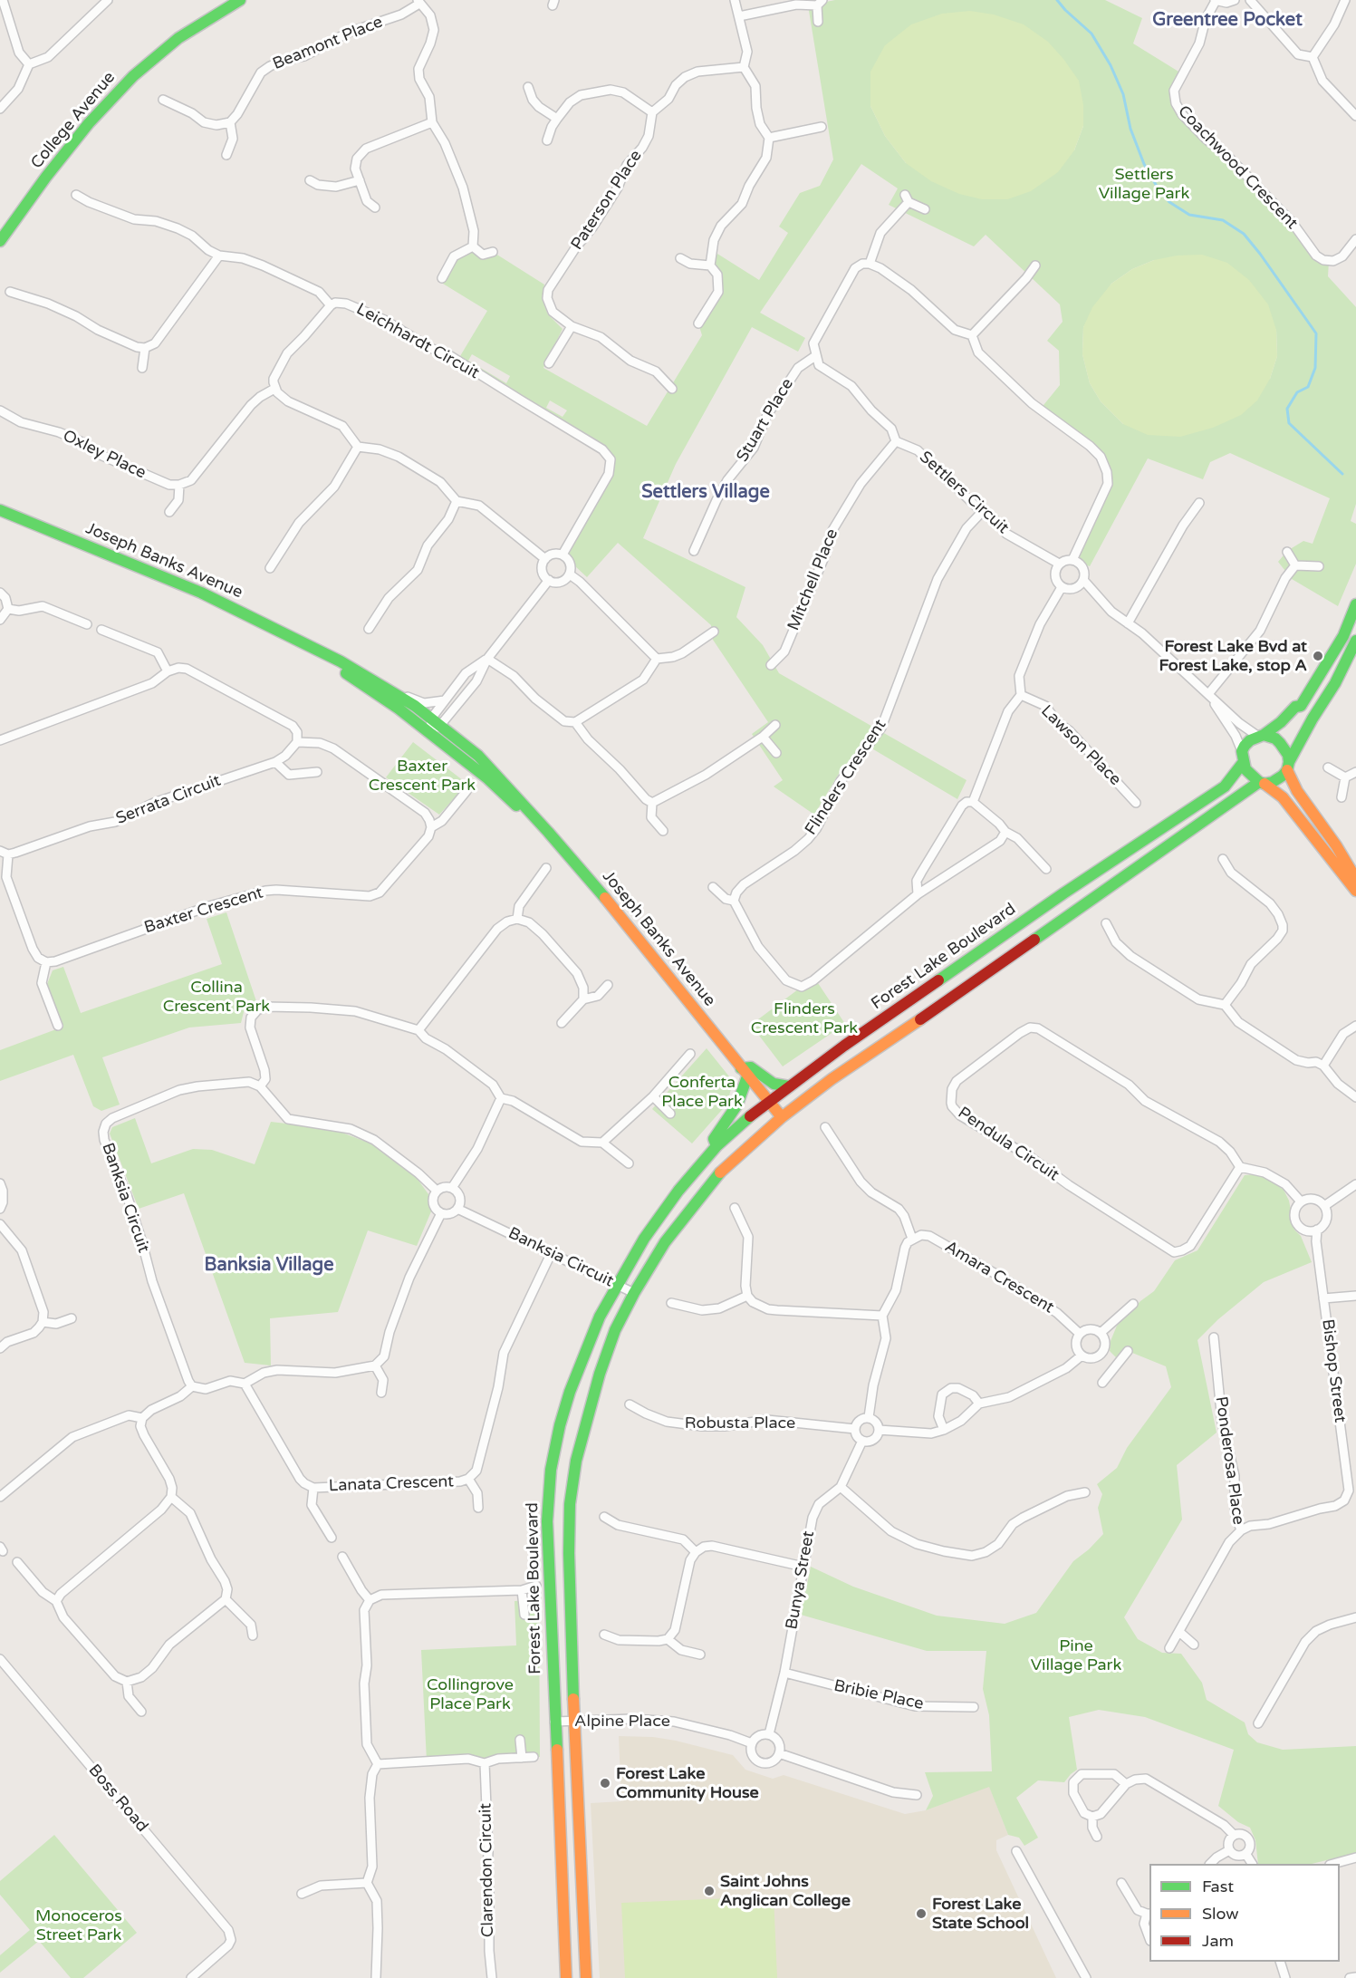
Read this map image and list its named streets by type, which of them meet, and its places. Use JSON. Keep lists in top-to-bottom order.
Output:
{
  "streets": {
    "main road": ["College Avenue", "Joseph Banks Avenue", "Forest Lake Boulevard"],
    "street": [
      "Beamont Place",
      "Coachwood Crescent",
      "Paterson Place",
      "Leichhardt Circuit",
      "Stuart Place",
      "Oxley Place",
      "Settlers Circuit",
      "Mitchell Place",
      "Lawson Place",
      "Flinders Crescent",
      "Serrata Circuit",
      "Baxter Crescent",
      "Pendula Circuit",
      "Banksia Circuit",
      "Amara Crescent",
      "Bishop Street",
      "Robusta Place",
      "Ponderosa Place",
      "Lanata Crescent",
      "Bunya Street",
      "Bribie Place",
      "Alpine Place",
      "Boss Road",
      "Clarendon Circuit"
    ]
  },
  "crossings": [
    ["Settlers Circuit", "Mitchell Place"],
    ["Settlers Circuit", "Flinders Crescent"],
    ["Joseph Banks Avenue", "Forest Lake Boulevard"],
    ["Forest Lake Boulevard", "Banksia Circuit"],
    ["Forest Lake Boulevard", "Alpine Place"],
    ["Banksia Circuit", "Lanata Crescent"],
    ["Bishop Street", "Ponderosa Place"],
    ["Robusta Place", "Bunya Street"],
    ["Bunya Street", "Bribie Place"],
    ["Bunya Street", "Alpine Place"]
  ],
  "districts": ["Greentree Pocket", "Settlers Village", "Banksia Village"],
  "parks": [
    "Settlers Village Park",
    "Baxter Crescent Park",
    "Collina Crescent Park",
    "Flinders Crescent Park",
    "Conferta Place Park",
    "Pine Village Park",
    "Collingrove Place Park",
    "Monoceros Street Park"
  ],
  "places": [
    "Forest Lake Bvd at Forest Lake, stop A",
    "Forest Lake Community House",
    "Saint Johns Anglican College",
    "Forest Lake State School"
  ],
  "legend": ["Fast", "Slow", "Jam"]
}
